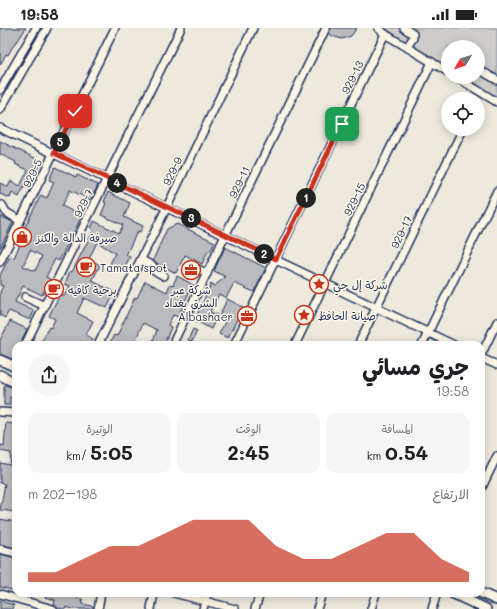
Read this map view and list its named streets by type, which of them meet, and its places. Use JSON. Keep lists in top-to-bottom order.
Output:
{
  "streets": {
    "street": [
      "929-13",
      "929-9",
      "929-5",
      "929-11",
      "929-15",
      "929-7",
      "929-17"
    ]
  },
  "places": {
    "shop": ["صيرفة الدالة والكنز"],
    "cafe": ["Tamata spot", "برحية كافيه"],
    "office": ["شركة عبر الشرق بغداد", "Albashaer"],
    "place": ["شركة إل جي", "صيانة الحافظ"]
  },
  "north": "bottom left",
  "page": {
    "status": "19:58",
    "pins": [
      "5",
      "4",
      "1",
      "3",
      "2"
    ],
    "heading": ["جري مسائي", "19:58"],
    "stats": [
      ["المسافة", "0.54 km"],
      ["الوقت", "2:45"],
      ["الوتيرة", "5:05 /km"]
    ],
    "chart": ["الارتفاع", "198–202 m"]
  }
}
